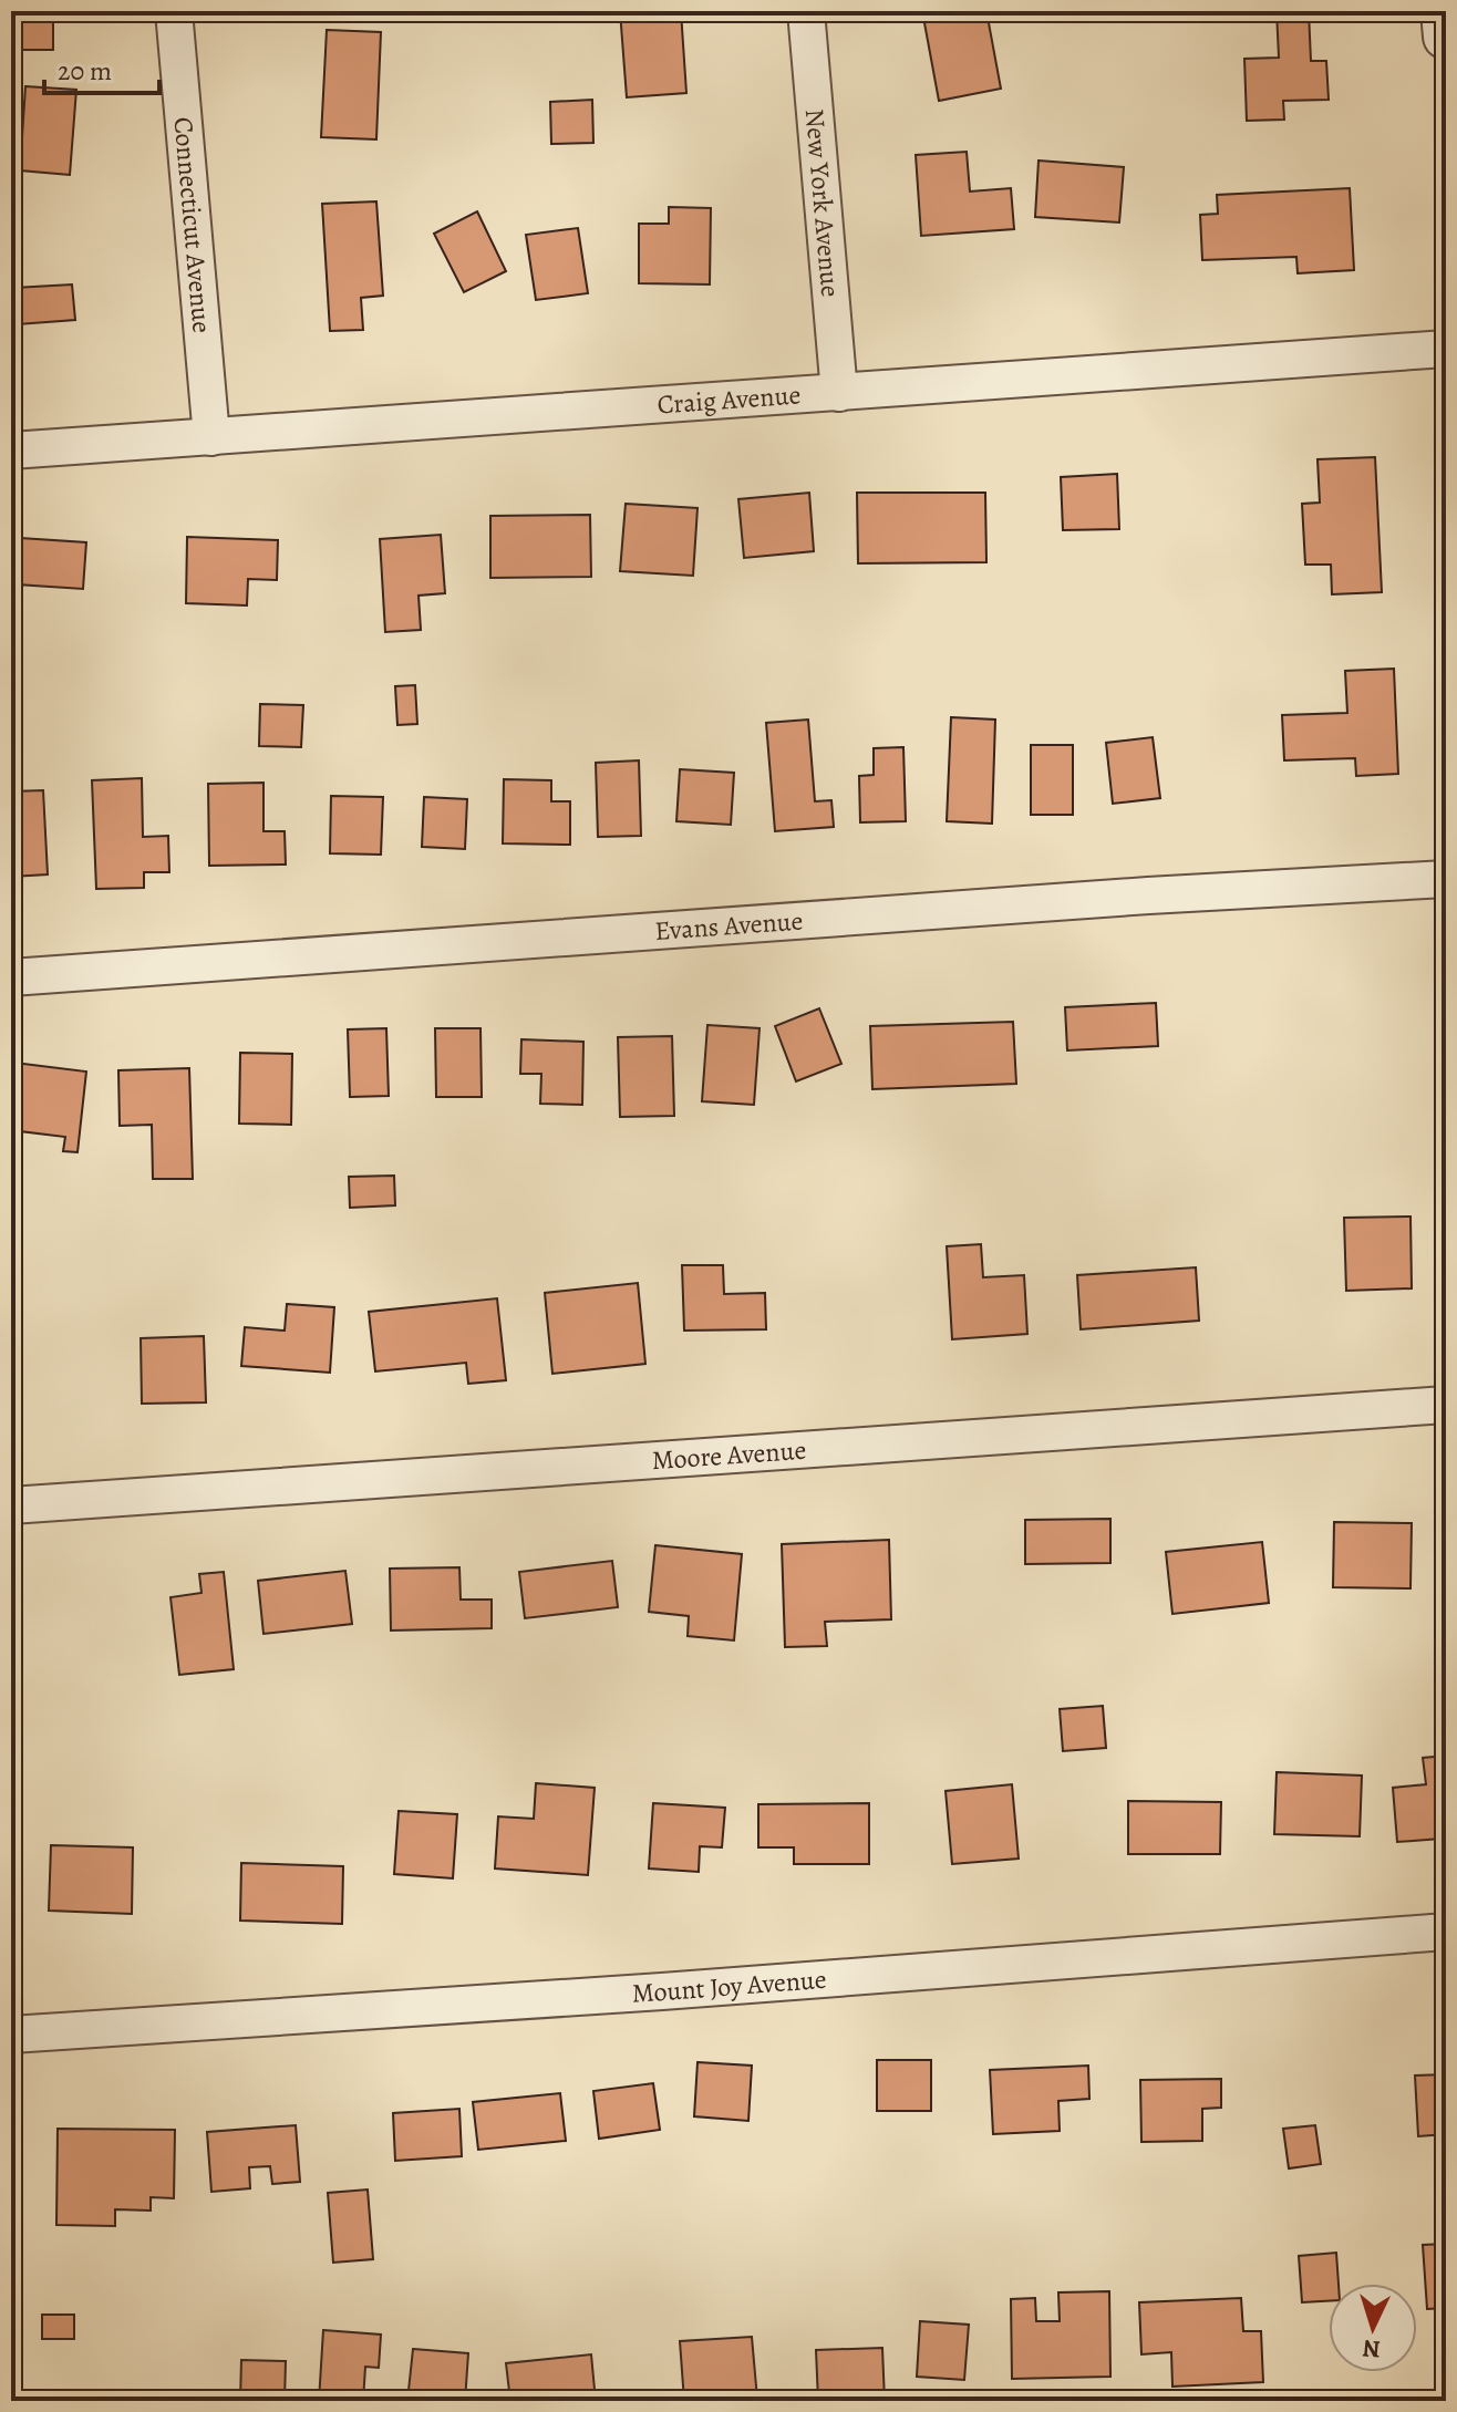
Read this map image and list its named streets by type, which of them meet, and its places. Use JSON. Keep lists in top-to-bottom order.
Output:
{
  "streets": {
    "street": [
      "New York Avenue",
      "Connecticut Avenue",
      "Craig Avenue",
      "Evans Avenue",
      "Moore Avenue",
      "Mount Joy Avenue"
    ]
  },
  "crossings": [
    ["New York Avenue", "Craig Avenue"],
    ["Connecticut Avenue", "Craig Avenue"]
  ],
  "scale_bar": "20 m",
  "north": "bottom"
}
